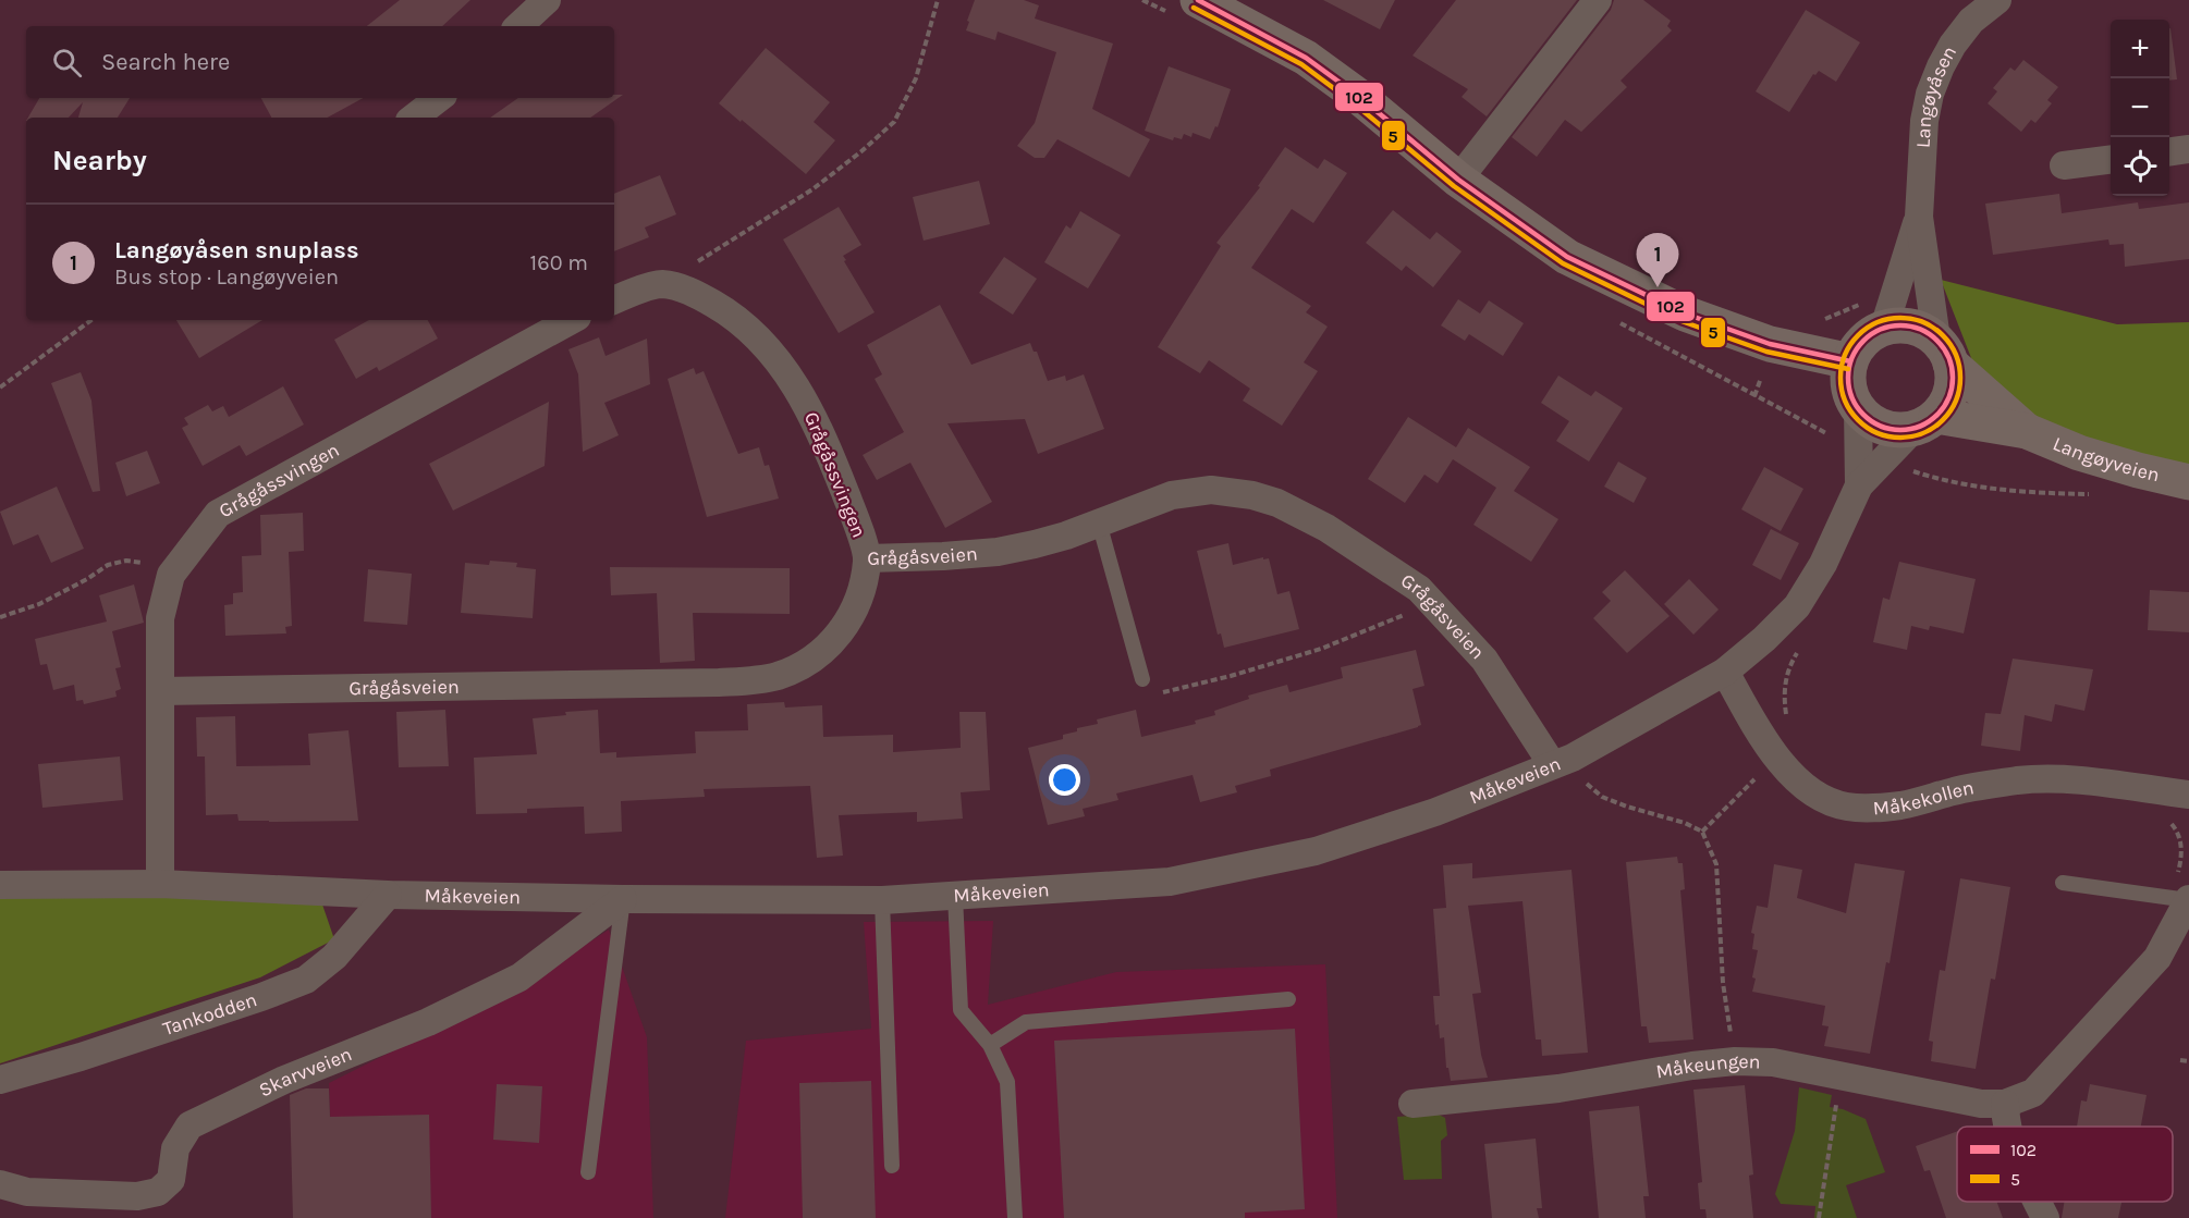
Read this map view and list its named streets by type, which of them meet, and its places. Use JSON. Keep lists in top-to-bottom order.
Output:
{
  "streets": {
    "main road": ["Langøyveien"],
    "street": [
      "Langøyåsen",
      "Grågåssvingen",
      "Grågåsveien",
      "Måkeveien",
      "Måkekollen",
      "Tankodden",
      "Måkeungen",
      "Skarvveien"
    ]
  },
  "crossings": [
    ["Langøyåsen", "Langøyveien"],
    ["Langøyåsen", "Måkeveien"],
    ["Langøyveien", "Måkeveien"],
    ["Grågåssvingen", "Grågåsveien"],
    ["Grågåssvingen", "Måkeveien"],
    ["Grågåsveien", "Måkeveien"],
    ["Måkeveien", "Måkekollen"],
    ["Måkeveien", "Tankodden"],
    ["Måkeveien", "Skarvveien"]
  ],
  "lines": ["transit line 102", "transit line 5"],
  "legend": ["102", "5"],
  "page": {
    "map_buttons": ["+", "−"],
    "search": "Search here",
    "heading": "Nearby",
    "list": [
      {
        "mark": "1",
        "name": "Langøyåsen snuplass",
        "note": "Bus stop · Langøyveien",
        "value": "160 m"
      }
    ],
    "pins": "1"
  }
}
